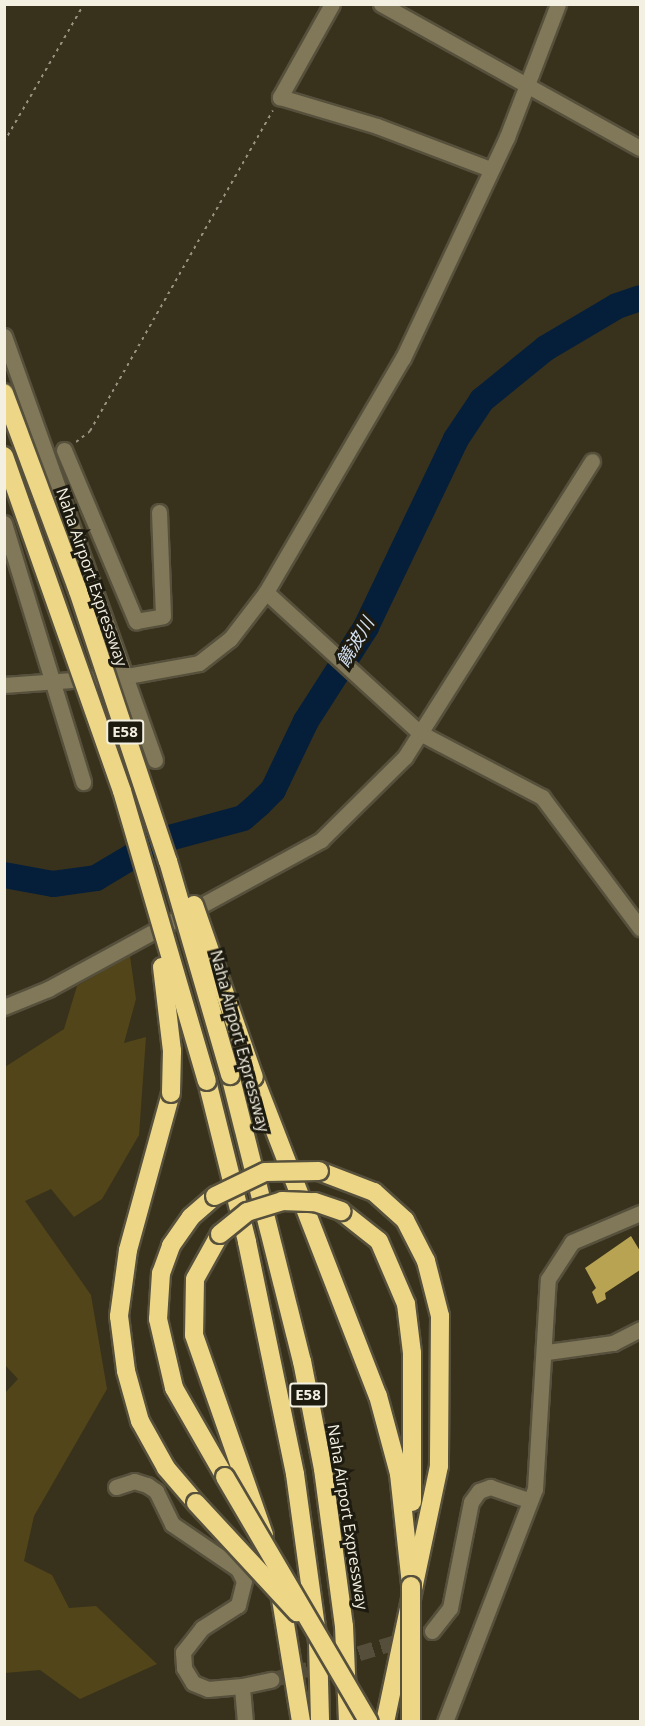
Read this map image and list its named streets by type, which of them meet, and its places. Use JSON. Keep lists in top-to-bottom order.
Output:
{
  "streets": {
    "highway": ["Naha Airport Expressway", "E58"]
  },
  "water": ["饒波川"]
}
